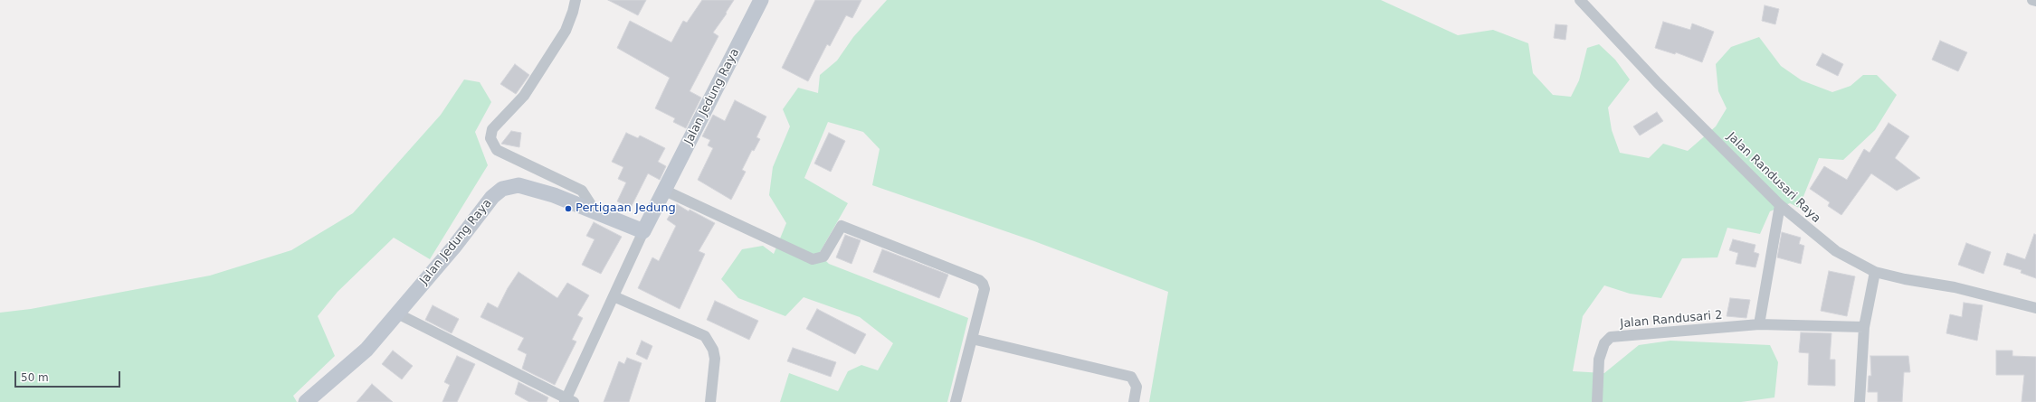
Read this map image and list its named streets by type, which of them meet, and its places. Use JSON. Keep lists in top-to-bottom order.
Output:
{
  "streets": {
    "street": ["Jalan Jedung Raya", "Jalan Randusari Raya", "Jalan Randusari 2"]
  },
  "places": ["Pertigaan Jedung"],
  "scale_bar": "50 m"
}
